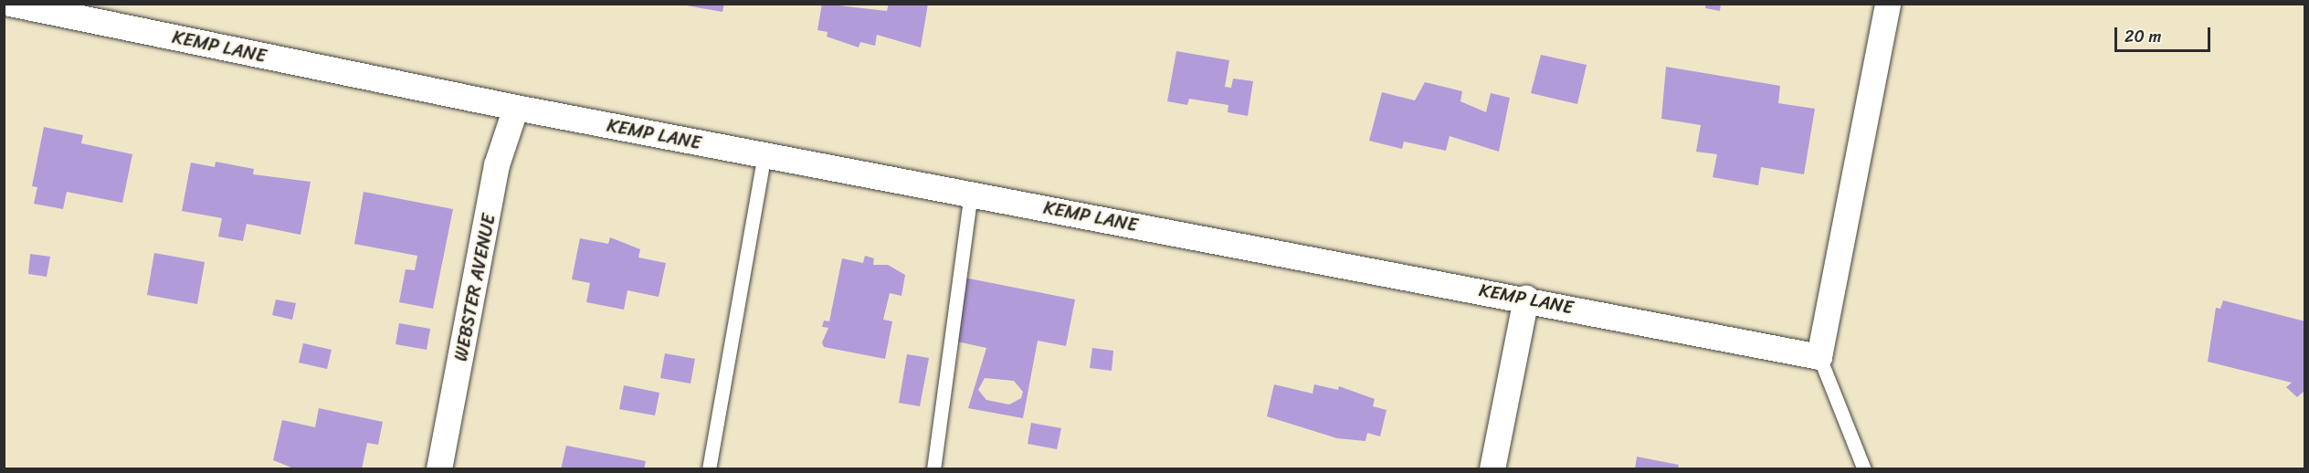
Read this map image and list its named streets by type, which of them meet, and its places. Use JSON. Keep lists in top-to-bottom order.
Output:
{
  "streets": {
    "street": ["KEMP LANE", "WEBSTER AVENUE"]
  },
  "crossings": [
    ["KEMP LANE", "WEBSTER AVENUE"]
  ],
  "scale_bar": "20 m"
}
